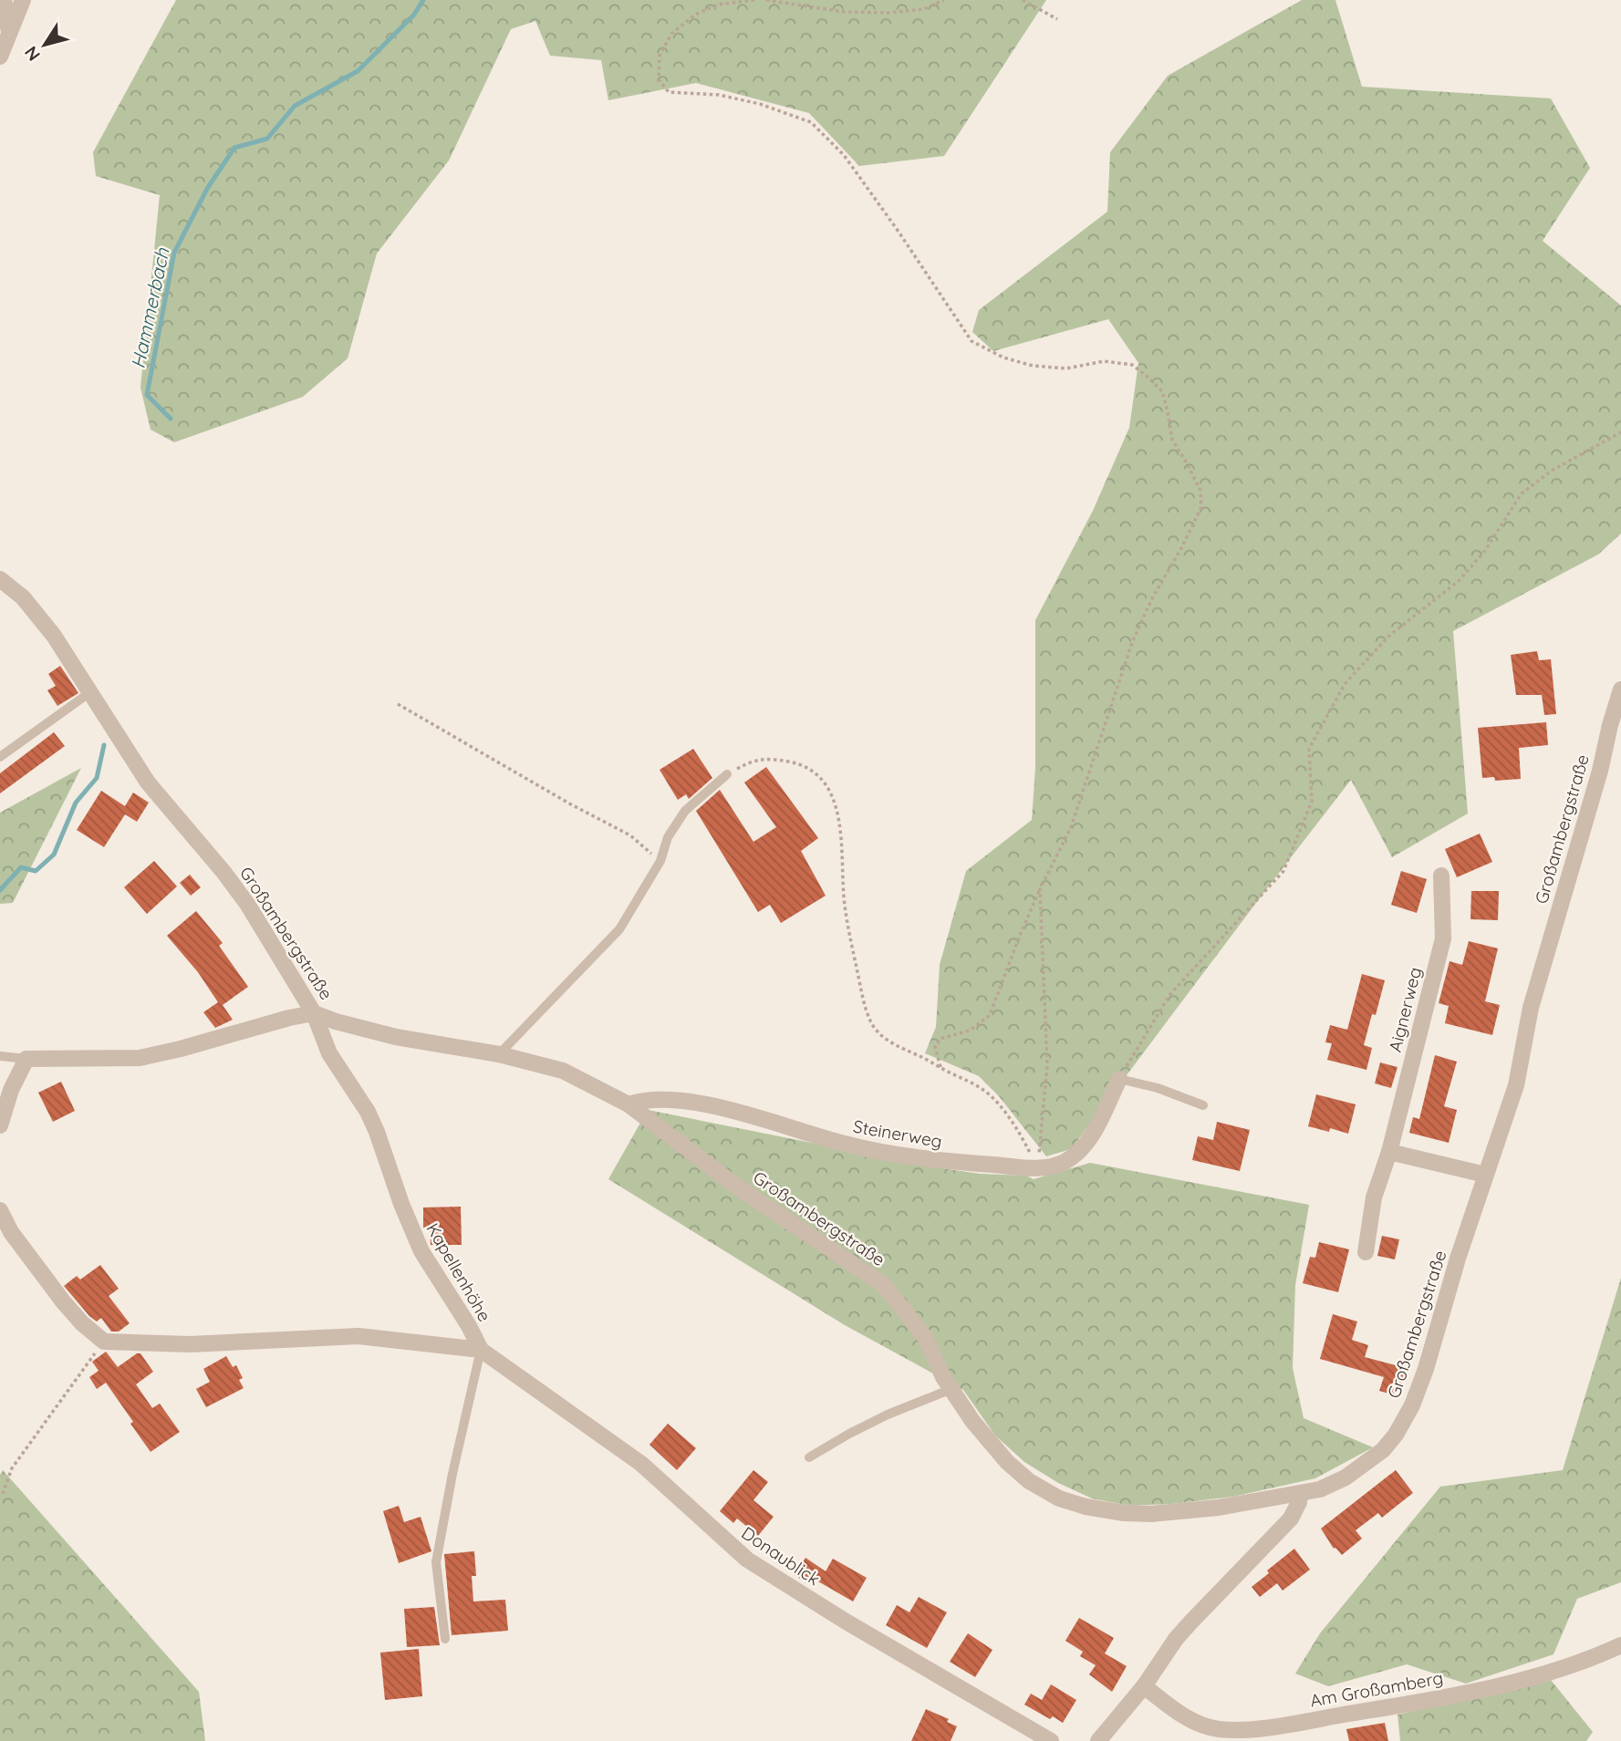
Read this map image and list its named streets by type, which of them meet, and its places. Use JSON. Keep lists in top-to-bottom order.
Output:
{
  "streets": {
    "street": [
      "Großambergstraße",
      "Aignerweg",
      "Steinerweg",
      "Kapellenhöhe",
      "Donaublick",
      "Am Großamberg"
    ]
  },
  "crossings": [
    ["Großambergstraße", "Steinerweg"],
    ["Großambergstraße", "Kapellenhöhe"],
    ["Kapellenhöhe", "Donaublick"]
  ],
  "water": ["Hammerbach"],
  "north": "bottom left"
}
